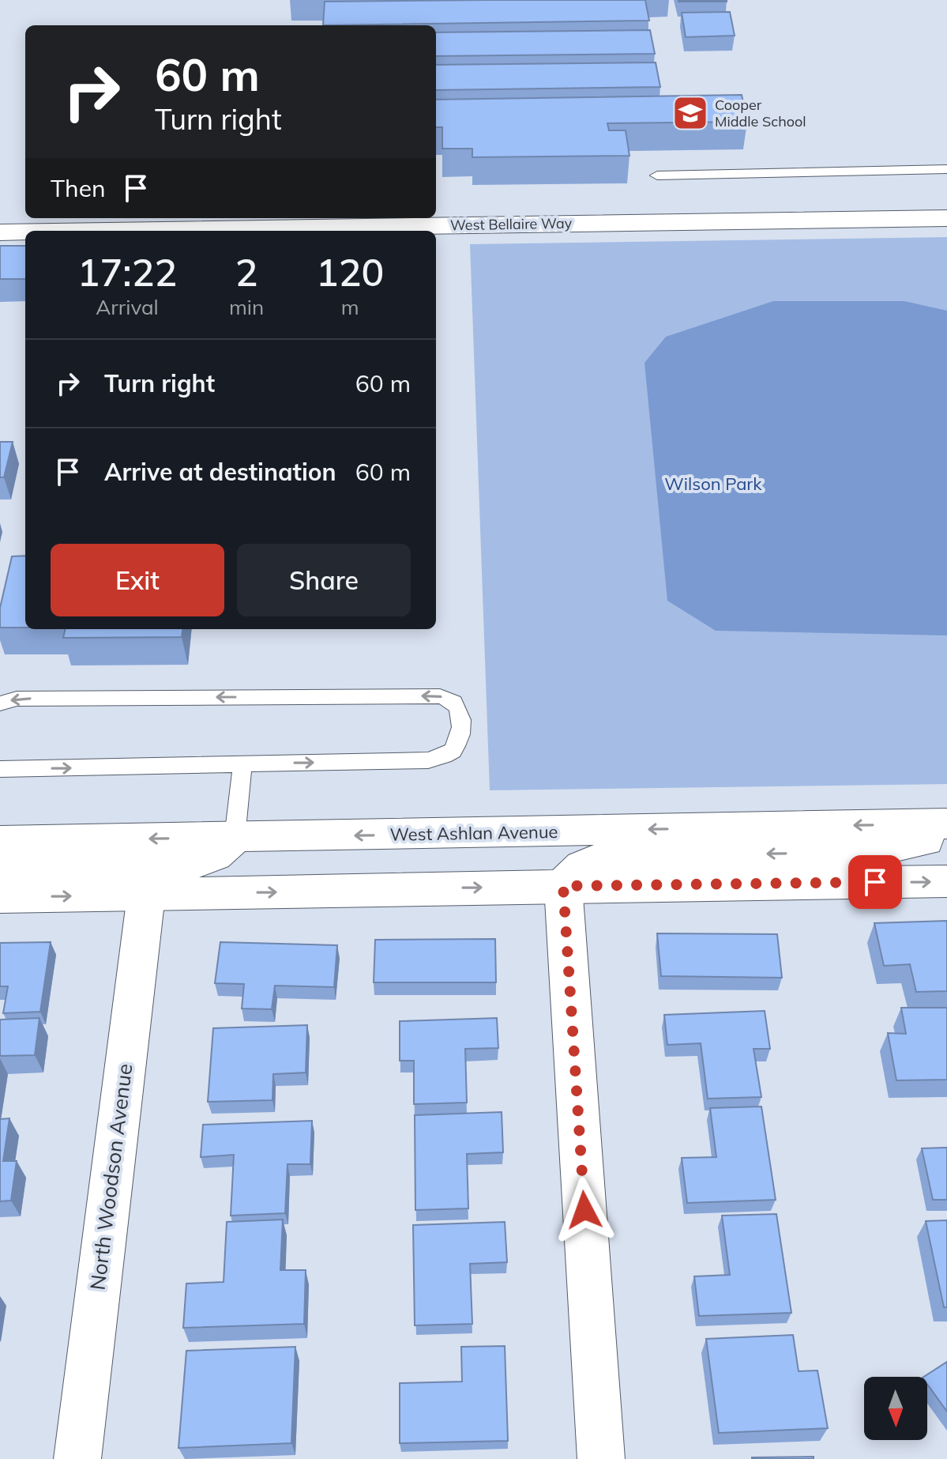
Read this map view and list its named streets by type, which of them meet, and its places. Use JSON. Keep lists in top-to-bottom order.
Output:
{
  "streets": {
    "main road": ["West Bellaire Way", "West Ashlan Avenue", "North Woodson Avenue"]
  },
  "parks": ["Wilson Park"],
  "places": {
    "school or university": ["Cooper Middle School"]
  },
  "north": "bottom",
  "page": {
    "turn": ["60 m", "Turn right"],
    "then": "Then",
    "eta": [
      "17:22",
      "Arrival",
      "2",
      "min",
      "120",
      "m"
    ],
    "list": [
      {
        "name": "Turn right",
        "value": "60 m"
      },
      {
        "name": "Arrive at destination",
        "value": "60 m"
      }
    ],
    "buttons": ["Exit", "Share"]
  }
}
